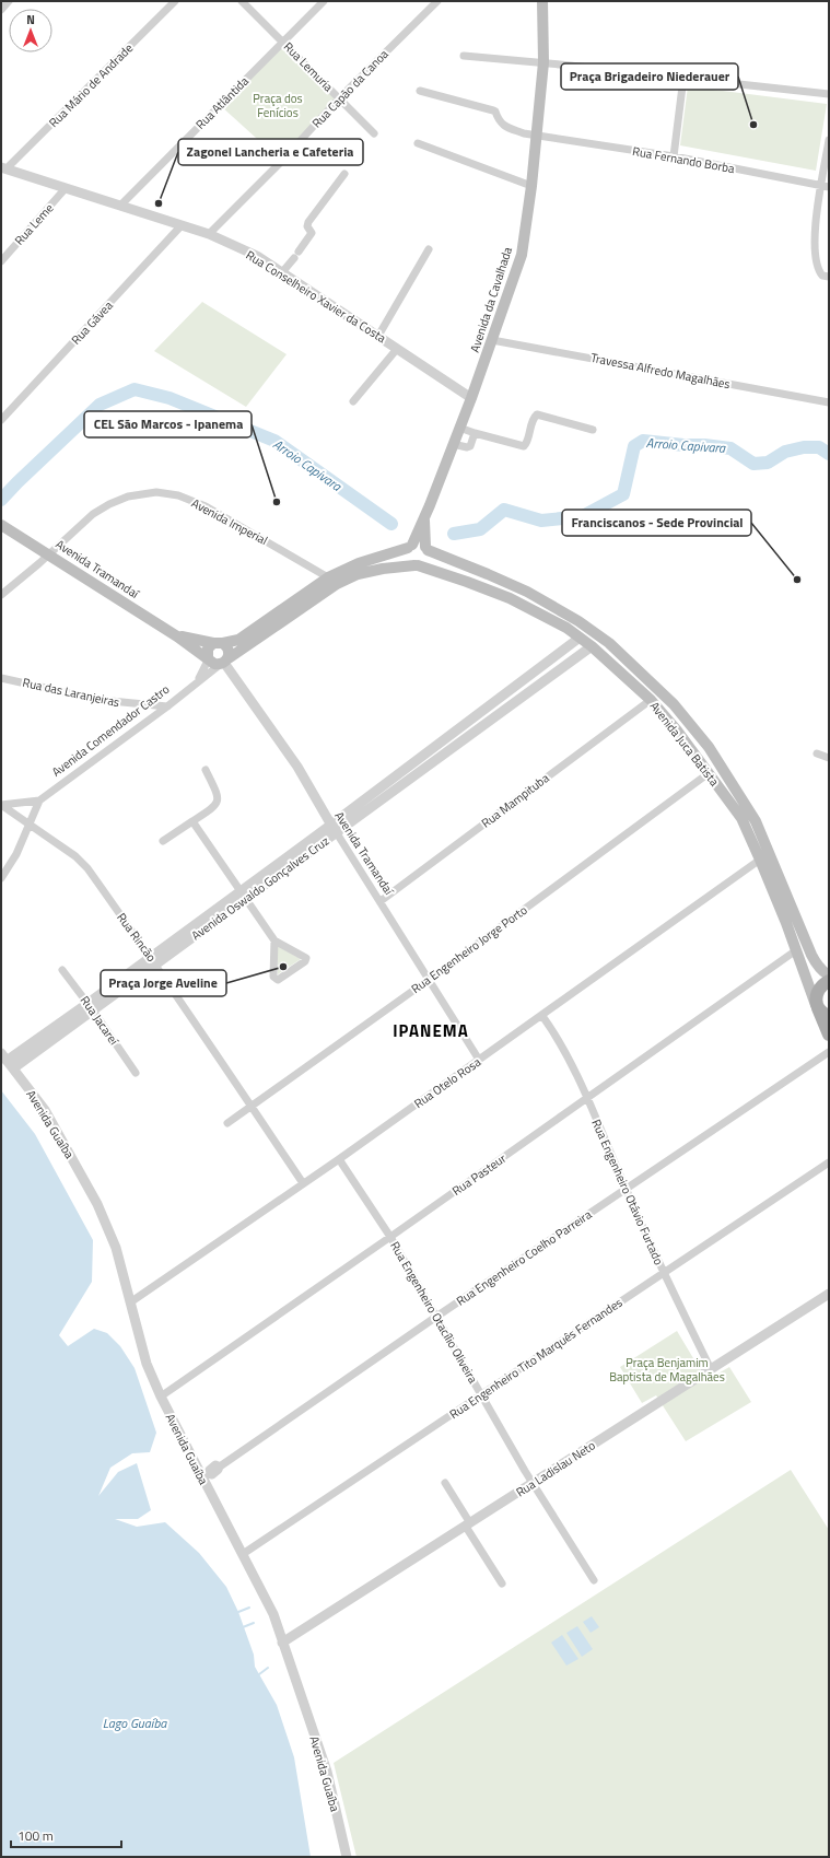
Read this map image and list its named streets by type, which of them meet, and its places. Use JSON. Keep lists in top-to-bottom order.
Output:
{
  "streets": {
    "main road": [
      "Avenida da Cavalhada",
      "Avenida Tramandaí",
      "Avenida Comendador Castro",
      "Avenida Juca Batista"
    ],
    "street": [
      "Rua Lemuria",
      "Rua Mário de Andrade",
      "Rua Capão da Canoa",
      "Rua Atlântida",
      "Rua Fernando Borba",
      "Rua Leme",
      "Rua Conselheiro Xavier da Costa",
      "Rua Gávea",
      "Travessa Alfredo Magalhães",
      "Avenida Imperial",
      "Rua das Laranjeiras",
      "Rua Mampituba",
      "Avenida Oswaldo Gonçalves Cruz",
      "Rua Rincão",
      "Rua Engenheiro Jorge Porto",
      "Rua Jacareí",
      "Rua Otelo Rosa",
      "Avenida Guaíba",
      "Rua Pasteur",
      "Rua Engenheiro Otávio Furtado",
      "Rua Engenheiro Coelho Parreira",
      "Rua Engenheiro Otacílio Oliveira",
      "Rua Engenheiro Tito Marquês Fernandes",
      "Rua Ladislau Neto"
    ]
  },
  "crossings": [
    ["Rua Lemuria", "Rua Capão da Canoa"],
    ["Rua Lemuria", "Rua Atlântida"],
    ["Rua Mário de Andrade", "Rua Conselheiro Xavier da Costa"],
    ["Rua Capão da Canoa", "Rua Conselheiro Xavier da Costa"],
    ["Rua Atlântida", "Rua Conselheiro Xavier da Costa"],
    ["Rua Fernando Borba", "Avenida da Cavalhada"],
    ["Rua Leme", "Rua Conselheiro Xavier da Costa"],
    ["Rua Conselheiro Xavier da Costa", "Avenida da Cavalhada"],
    ["Rua Conselheiro Xavier da Costa", "Rua Gávea"],
    ["Avenida da Cavalhada", "Travessa Alfredo Magalhães"],
    ["Avenida da Cavalhada", "Avenida Comendador Castro"],
    ["Avenida da Cavalhada", "Avenida Juca Batista"],
    ["Avenida Imperial", "Avenida Tramandaí"],
    ["Avenida Tramandaí", "Avenida Comendador Castro"],
    ["Avenida Tramandaí", "Rua Mampituba"],
    ["Avenida Tramandaí", "Avenida Oswaldo Gonçalves Cruz"],
    ["Avenida Tramandaí", "Rua Engenheiro Jorge Porto"],
    ["Avenida Tramandaí", "Rua Otelo Rosa"],
    ["Rua das Laranjeiras", "Avenida Comendador Castro"],
    ["Avenida Comendador Castro", "Avenida Juca Batista"],
    ["Avenida Comendador Castro", "Rua Rincão"],
    ["Avenida Juca Batista", "Rua Mampituba"],
    ["Avenida Juca Batista", "Avenida Oswaldo Gonçalves Cruz"],
    ["Avenida Juca Batista", "Rua Engenheiro Jorge Porto"],
    ["Avenida Juca Batista", "Rua Otelo Rosa"],
    ["Avenida Juca Batista", "Rua Pasteur"],
    ["Avenida Oswaldo Gonçalves Cruz", "Rua Rincão"],
    ["Avenida Oswaldo Gonçalves Cruz", "Rua Jacareí"],
    ["Avenida Oswaldo Gonçalves Cruz", "Avenida Guaíba"],
    ["Rua Rincão", "Rua Engenheiro Jorge Porto"],
    ["Rua Rincão", "Rua Otelo Rosa"],
    ["Rua Otelo Rosa", "Avenida Guaíba"],
    ["Rua Otelo Rosa", "Rua Engenheiro Otávio Furtado"],
    ["Rua Otelo Rosa", "Rua Engenheiro Otacílio Oliveira"],
    ["Avenida Guaíba", "Rua Pasteur"],
    ["Avenida Guaíba", "Rua Engenheiro Coelho Parreira"],
    ["Avenida Guaíba", "Rua Engenheiro Tito Marquês Fernandes"],
    ["Avenida Guaíba", "Rua Ladislau Neto"],
    ["Rua Pasteur", "Rua Engenheiro Otávio Furtado"],
    ["Rua Pasteur", "Rua Engenheiro Otacílio Oliveira"],
    ["Rua Engenheiro Otávio Furtado", "Rua Engenheiro Coelho Parreira"],
    ["Rua Engenheiro Otávio Furtado", "Rua Engenheiro Tito Marquês Fernandes"],
    ["Rua Engenheiro Otávio Furtado", "Rua Ladislau Neto"],
    ["Rua Engenheiro Coelho Parreira", "Rua Engenheiro Otacílio Oliveira"],
    ["Rua Engenheiro Otacílio Oliveira", "Rua Engenheiro Tito Marquês Fernandes"],
    ["Rua Engenheiro Otacílio Oliveira", "Rua Ladislau Neto"]
  ],
  "districts": ["IPANEMA"],
  "water": ["Arroio Capivara", "Lago Guaíba"],
  "parks": ["Praça dos Fenícios", "Praça Benjamim Baptista de Magalhães"],
  "places": [
    "Praça Brigadeiro Niederauer",
    "Zagonel Lancheria e Cafeteria",
    "CEL São Marcos - Ipanema",
    "Franciscanos - Sede Provincial",
    "Praça Jorge Aveline"
  ],
  "scale_bar": "100 m",
  "north": "top"
}
